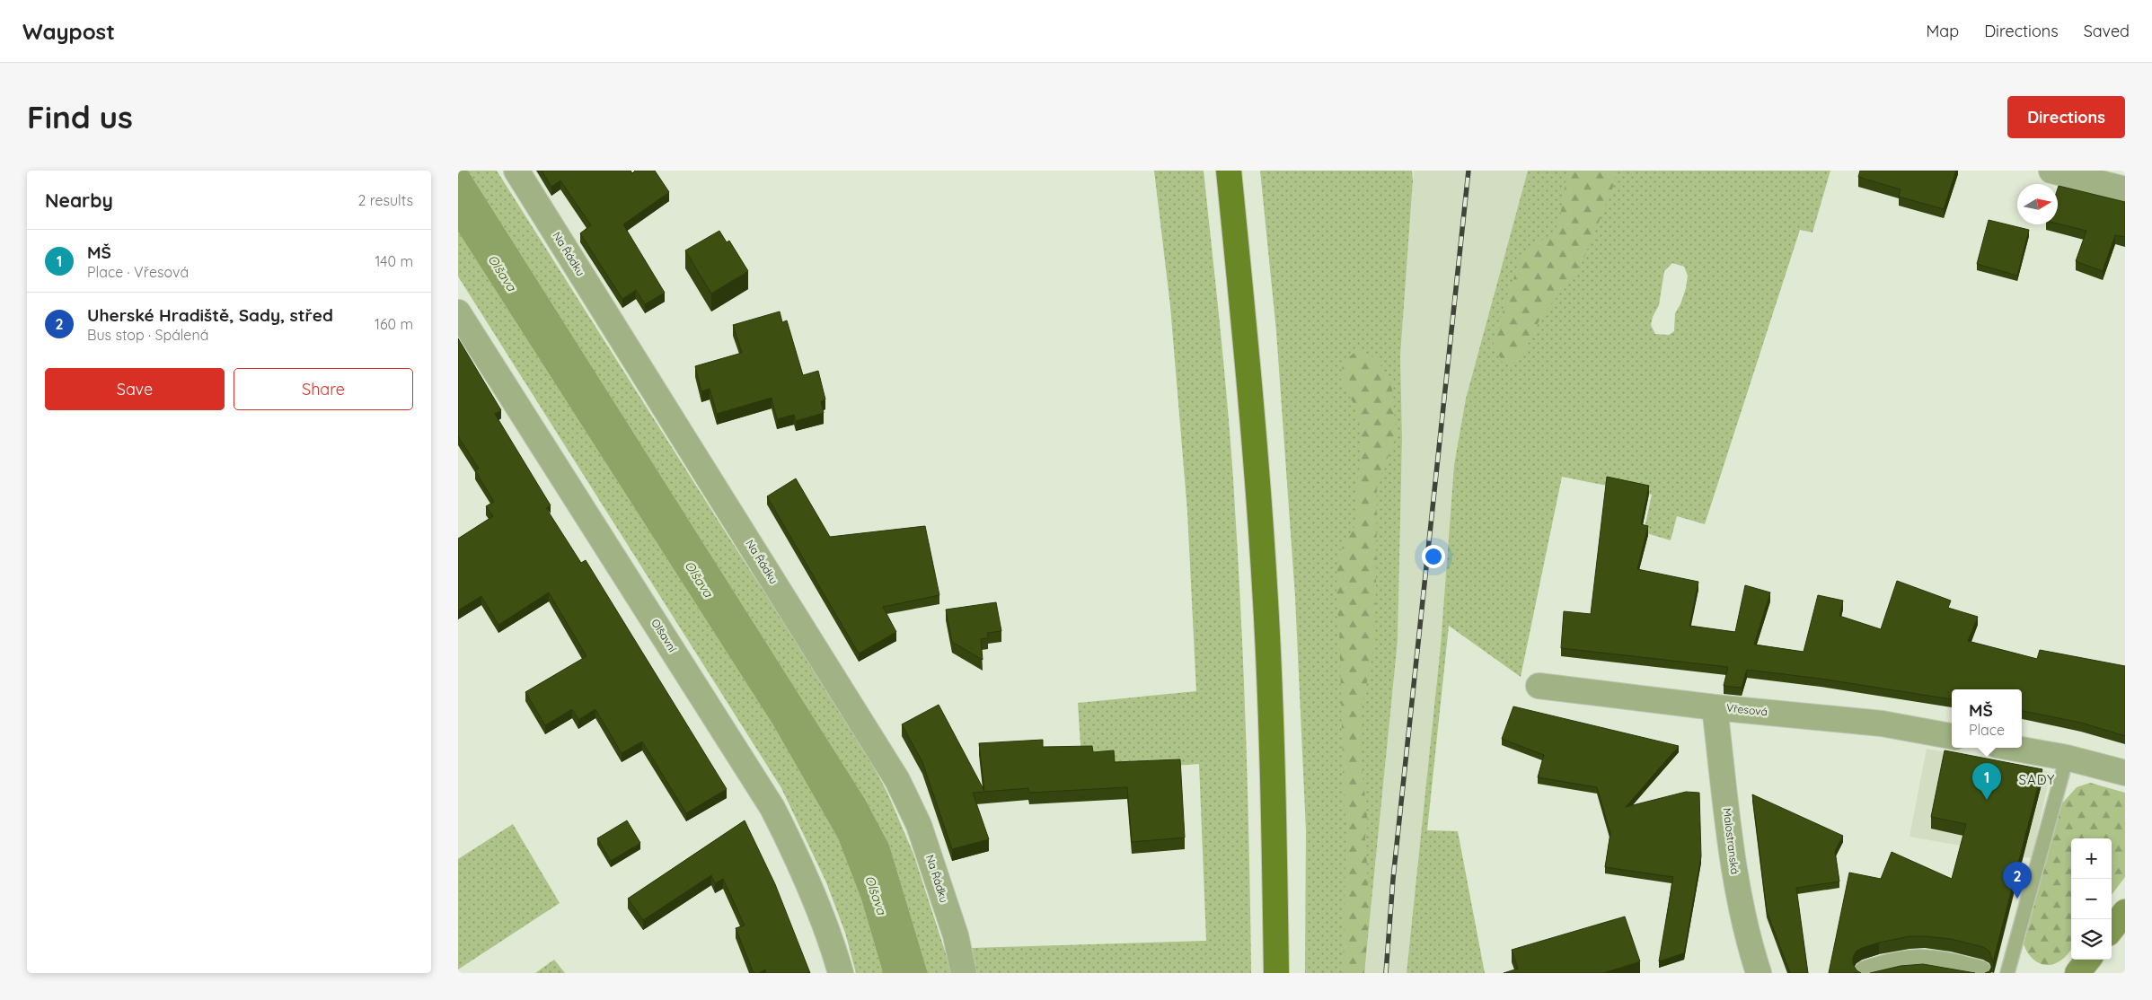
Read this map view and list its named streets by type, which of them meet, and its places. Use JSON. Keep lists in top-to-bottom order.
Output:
{
  "streets": {
    "street": [
      "Na Řádku",
      "Olšavní",
      "Vřesová",
      "Malostranská"
    ]
  },
  "crossings": [
    ["Vřesová", "Malostranská"]
  ],
  "districts": ["SADY"],
  "water": ["Olšava"],
  "north": "right",
  "page": {
    "header": "Waypost",
    "nav": ["Map", "Directions", "Saved"],
    "buttons": [
      "Directions",
      ["Save", "Share"]
    ],
    "title": "Find us",
    "heading": ["Nearby", "2 results"],
    "list": [
      {
        "mark": "1",
        "name": "MŠ",
        "note": "Place · Vřesová",
        "value": "140 m"
      },
      {
        "mark": "2",
        "name": "Uherské Hradiště, Sady, střed",
        "note": "Bus stop · Spálená",
        "value": "160 m"
      }
    ],
    "popup": ["MŠ", "Place"],
    "pins": ["1", "2"],
    "map_buttons": ["+", "−"]
  }
}
